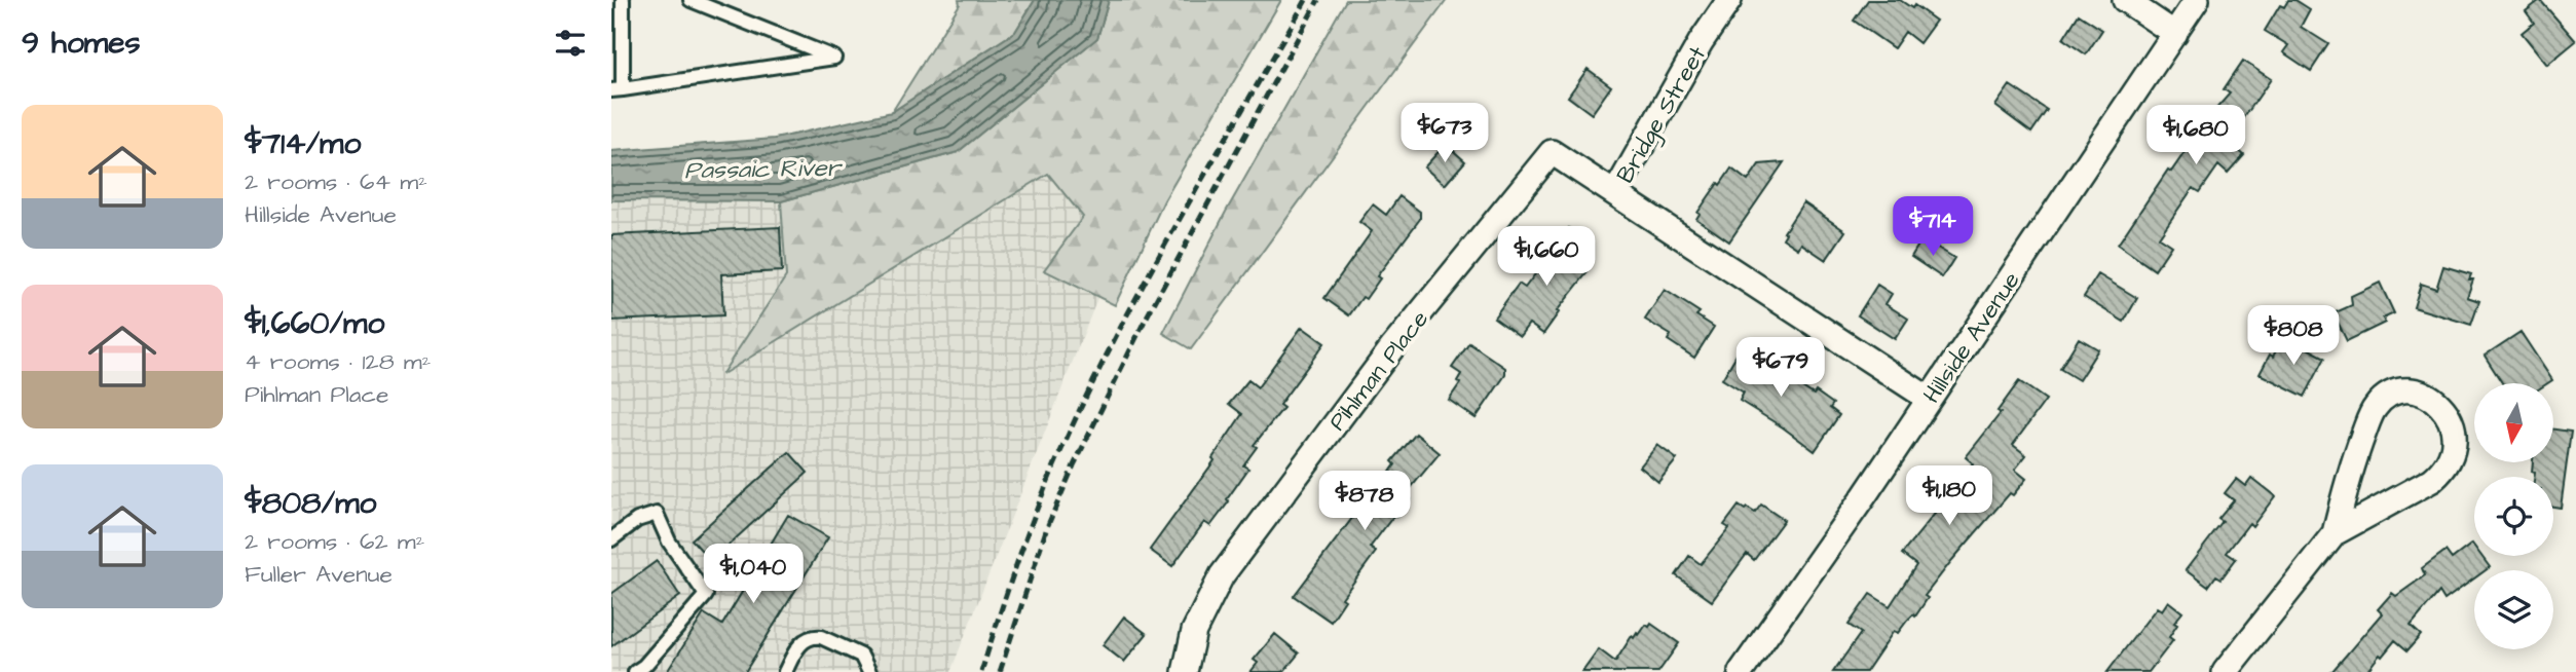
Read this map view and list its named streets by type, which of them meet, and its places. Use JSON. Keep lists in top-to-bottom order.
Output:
{
  "streets": {
    "street": ["Bridge Street", "Hillside Avenue", "Pihlman Place"]
  },
  "crossings": [
    ["Bridge Street", "Pihlman Place"]
  ],
  "water": ["Passaic River"],
  "north": "bottom",
  "page": {
    "heading": "9 homes",
    "list": [
      {
        "name": "$714/mo",
        "note": "2 rooms · 64 m² · Hillside Avenue"
      },
      {
        "name": "$1,660/mo",
        "note": "4 rooms · 128 m² · Pihlman Place"
      },
      {
        "name": "$808/mo",
        "note": "2 rooms · 62 m² · Fuller Avenue"
      }
    ],
    "price": [
      "$673",
      "$1,680",
      "$714",
      "$1,660",
      "$808",
      "$679",
      "$1,180",
      "$878",
      "$1,040"
    ]
  }
}
